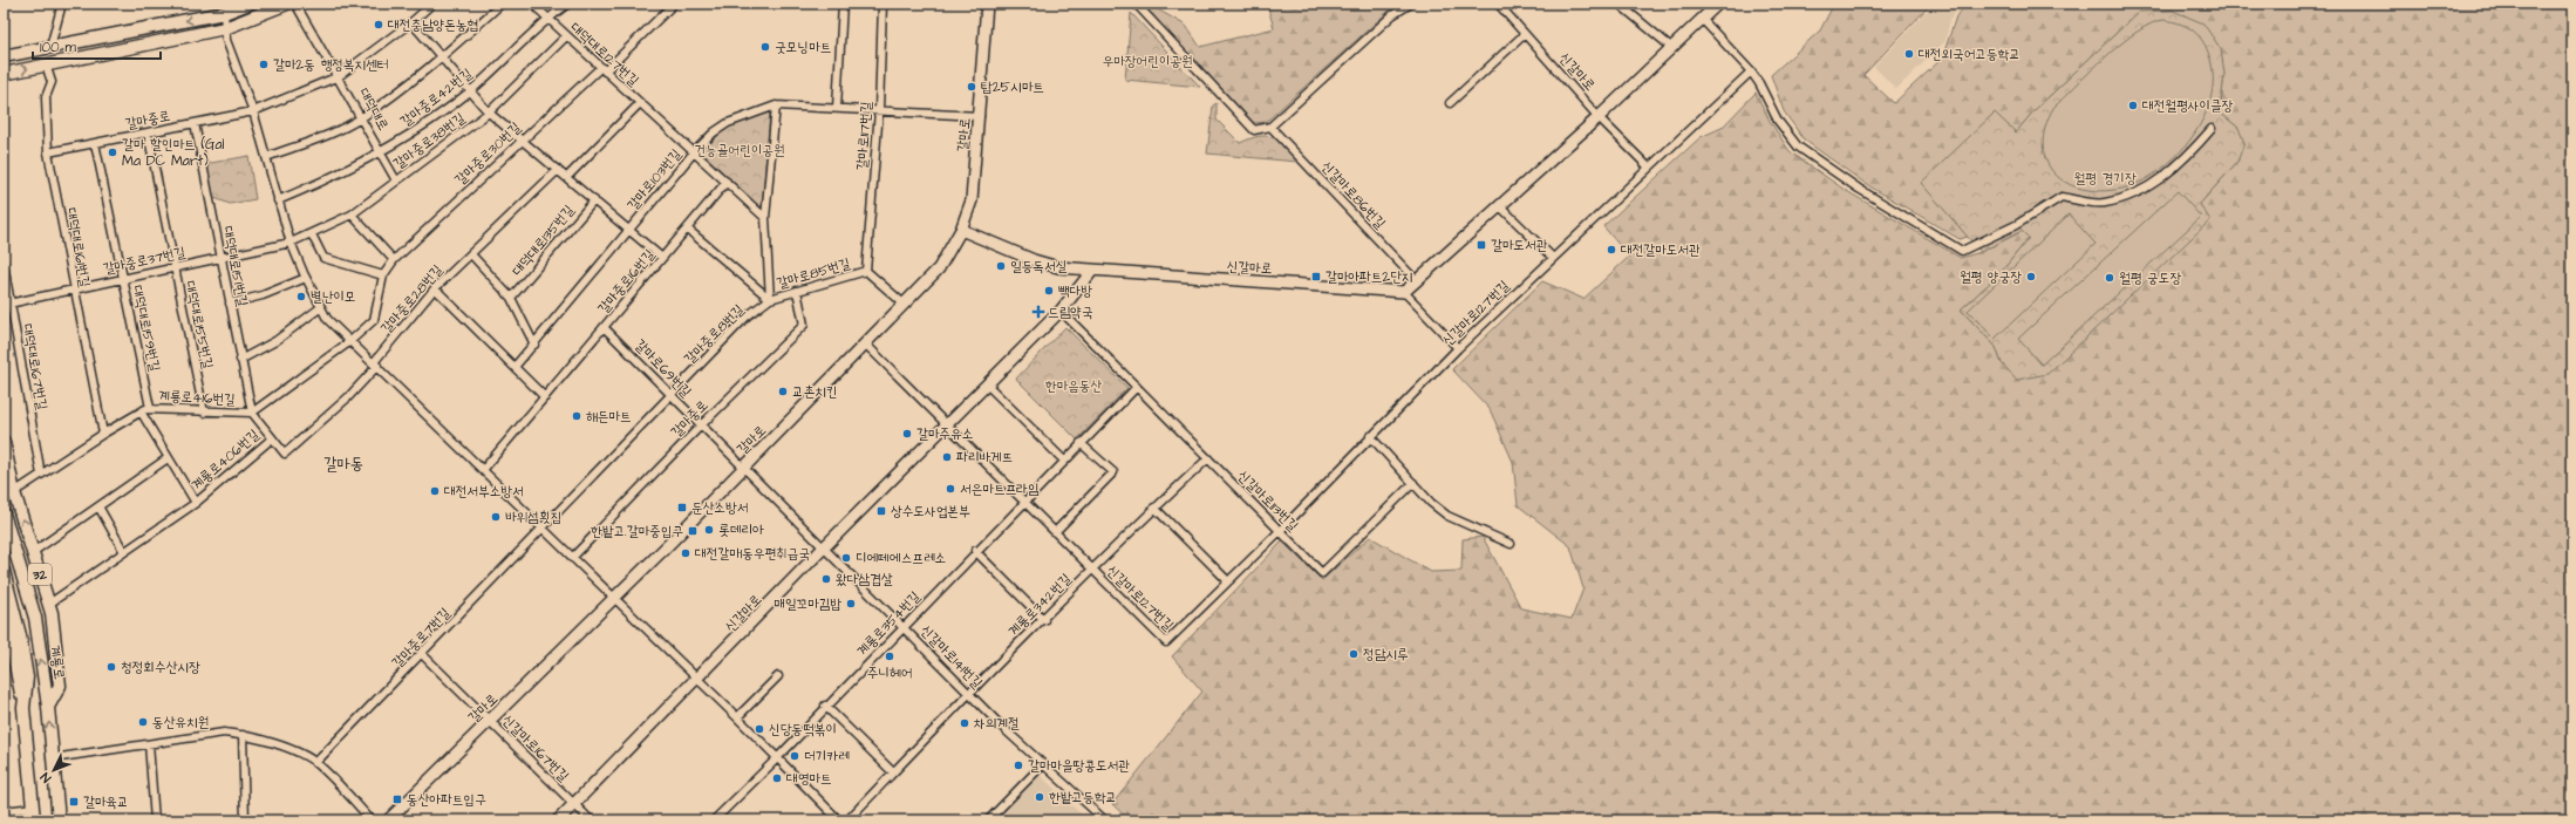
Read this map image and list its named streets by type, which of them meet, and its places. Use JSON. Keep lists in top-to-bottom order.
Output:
{
  "streets": {
    "main road": ["32", "계룡로"],
    "street": [
      "대덕대로127번길",
      "신갈마로",
      "갈마중로42번길",
      "대덕대로",
      "갈마중로",
      "갈마로",
      "갈마로117번길",
      "갈마중로38번길",
      "갈마중로30번길",
      "갈마로103번길",
      "신갈마로86번길",
      "대덕대로135번길",
      "대덕대로161번길",
      "갈마중로37번길",
      "대덕대로151번길",
      "갈마로85번길",
      "갈마중로16번길",
      "갈마중로28번길",
      "신갈마로127번길",
      "대덕대로155번길",
      "대덕대로159번길",
      "갈마중로8번길",
      "대덕대로167번길",
      "갈마로69번길",
      "계룡로416번길",
      "계룡로406번길",
      "신갈마로113번길",
      "계룡로342번길",
      "계룡로354번길",
      "갈마중로7번길",
      "신갈마로141번길",
      "신갈마로167번길"
    ]
  },
  "crossings": [
    ["대덕대로127번길", "갈마중로42번길"],
    ["대덕대로127번길", "갈마중로38번길"],
    ["대덕대로127번길", "갈마중로30번길"],
    ["대덕대로127번길", "갈마로103번길"],
    ["대덕대로127번길", "대덕대로135번길"],
    ["대덕대로127번길", "갈마중로16번길"],
    ["신갈마로", "갈마로"],
    ["신갈마로", "신갈마로127번길"],
    ["신갈마로", "신갈마로113번길"],
    ["신갈마로", "신갈마로141번길"],
    ["신갈마로", "신갈마로167번길"],
    ["갈마중로42번길", "대덕대로"],
    ["갈마중로42번길", "대덕대로135번길"],
    ["대덕대로", "갈마중로"],
    ["대덕대로", "갈마중로38번길"],
    ["갈마중로", "대덕대로135번길"],
    ["갈마중로", "대덕대로161번길"],
    ["갈마중로", "대덕대로151번길"],
    ["갈마중로", "갈마로85번길"],
    ["갈마중로", "대덕대로155번길"],
    ["갈마중로", "대덕대로159번길"],
    ["갈마중로", "갈마로69번길"],
    ["갈마로", "갈마로103번길"],
    ["갈마로", "갈마로85번길"],
    ["갈마로", "갈마로69번길"],
    ["갈마로", "신갈마로141번길"],
    ["갈마로", "신갈마로167번길"],
    ["갈마로117번길", "갈마로103번길"],
    ["갈마로117번길", "갈마로85번길"],
    ["갈마중로38번길", "대덕대로135번길"],
    ["갈마중로38번길", "갈마중로37번길"],
    ["갈마중로30번길", "대덕대로135번길"],
    ["갈마중로30번길", "계룡로416번길"],
    ["갈마로103번길", "대덕대로135번길"],
    ["대덕대로135번길", "갈마중로16번길"],
    ["대덕대로135번길", "갈마중로28번길"],
    ["대덕대로161번길", "갈마중로37번길"],
    ["대덕대로161번길", "계룡로416번길"],
    ["갈마중로37번길", "대덕대로151번길"],
    ["갈마중로37번길", "대덕대로155번길"],
    ["갈마중로37번길", "대덕대로159번길"],
    ["갈마중로37번길", "대덕대로167번길"],
    ["대덕대로151번길", "계룡로416번길"],
    ["대덕대로151번길", "계룡로406번길"],
    ["갈마로85번길", "갈마중로16번길"],
    ["갈마로85번길", "갈마중로8번길"],
    ["갈마중로16번길", "갈마로69번길"],
    ["신갈마로127번길", "신갈마로113번길"],
    ["신갈마로127번길", "계룡로342번길"],
    ["신갈마로127번길", "계룡로354번길"],
    ["대덕대로155번길", "계룡로416번길"],
    ["대덕대로159번길", "계룡로416번길"],
    ["갈마중로8번길", "갈마로69번길"],
    ["갈마중로8번길", "갈마중로7번길"],
    ["대덕대로167번길", "계룡로416번길"],
    ["갈마로69번길", "신갈마로141번길"],
    ["계룡로416번길", "계룡로406번길"],
    ["계룡로416번길", "32"],
    ["계룡로406번길", "32"],
    ["신갈마로113번길", "계룡로342번길"],
    ["신갈마로113번길", "계룡로354번길"],
    ["32", "계룡로"],
    ["계룡로342번길", "신갈마로141번길"],
    ["계룡로354번길", "신갈마로141번길"],
    ["갈마중로7번길", "신갈마로167번길"]
  ],
  "districts": ["갈마동"],
  "parks": [
    "우마장어린이공원",
    "건능골어린이공원",
    "월평 경기장",
    "한마음동산"
  ],
  "places": {
    "other": [
      "대전충남양돈농협",
      "굿모닝마트",
      "대전외국어고등학교",
      "갈마2동 행정복지센터",
      "탑25시마트",
      "대전월평사이클장",
      "갈마 할인마트 (Gal Ma DC Mart)",
      "대전갈마도서관",
      "일등독서실",
      "월평 양궁장",
      "월평 궁도장",
      "빽다방",
      "별난이모",
      "교촌치킨",
      "해든마트",
      "갈마주유소",
      "파리바게뜨",
      "서은마트프라임",
      "대전서부소방서",
      "바위섬횟집",
      "롯데리아",
      "대전갈마1동우편취급국",
      "디에떼에스프레소",
      "왔다삼겹살",
      "매일꼬마김밥",
      "정담시루",
      "주니헤어",
      "청정회수산시장",
      "동산유치원",
      "차의계절",
      "신당동떡볶이",
      "더기카레",
      "갈마마을땅콩도서관",
      "대영마트",
      "한밭고등학교"
    ],
    "transit": [
      "갈마도서관",
      "갈마아파트2단지",
      "둔산소방서",
      "상수도사업본부",
      "한밭고.갈마중입구",
      "동산아파트입구",
      "갈마육교"
    ],
    "health": ["드림약국"]
  },
  "scale_bar": "100 m",
  "north": "bottom left"
}
